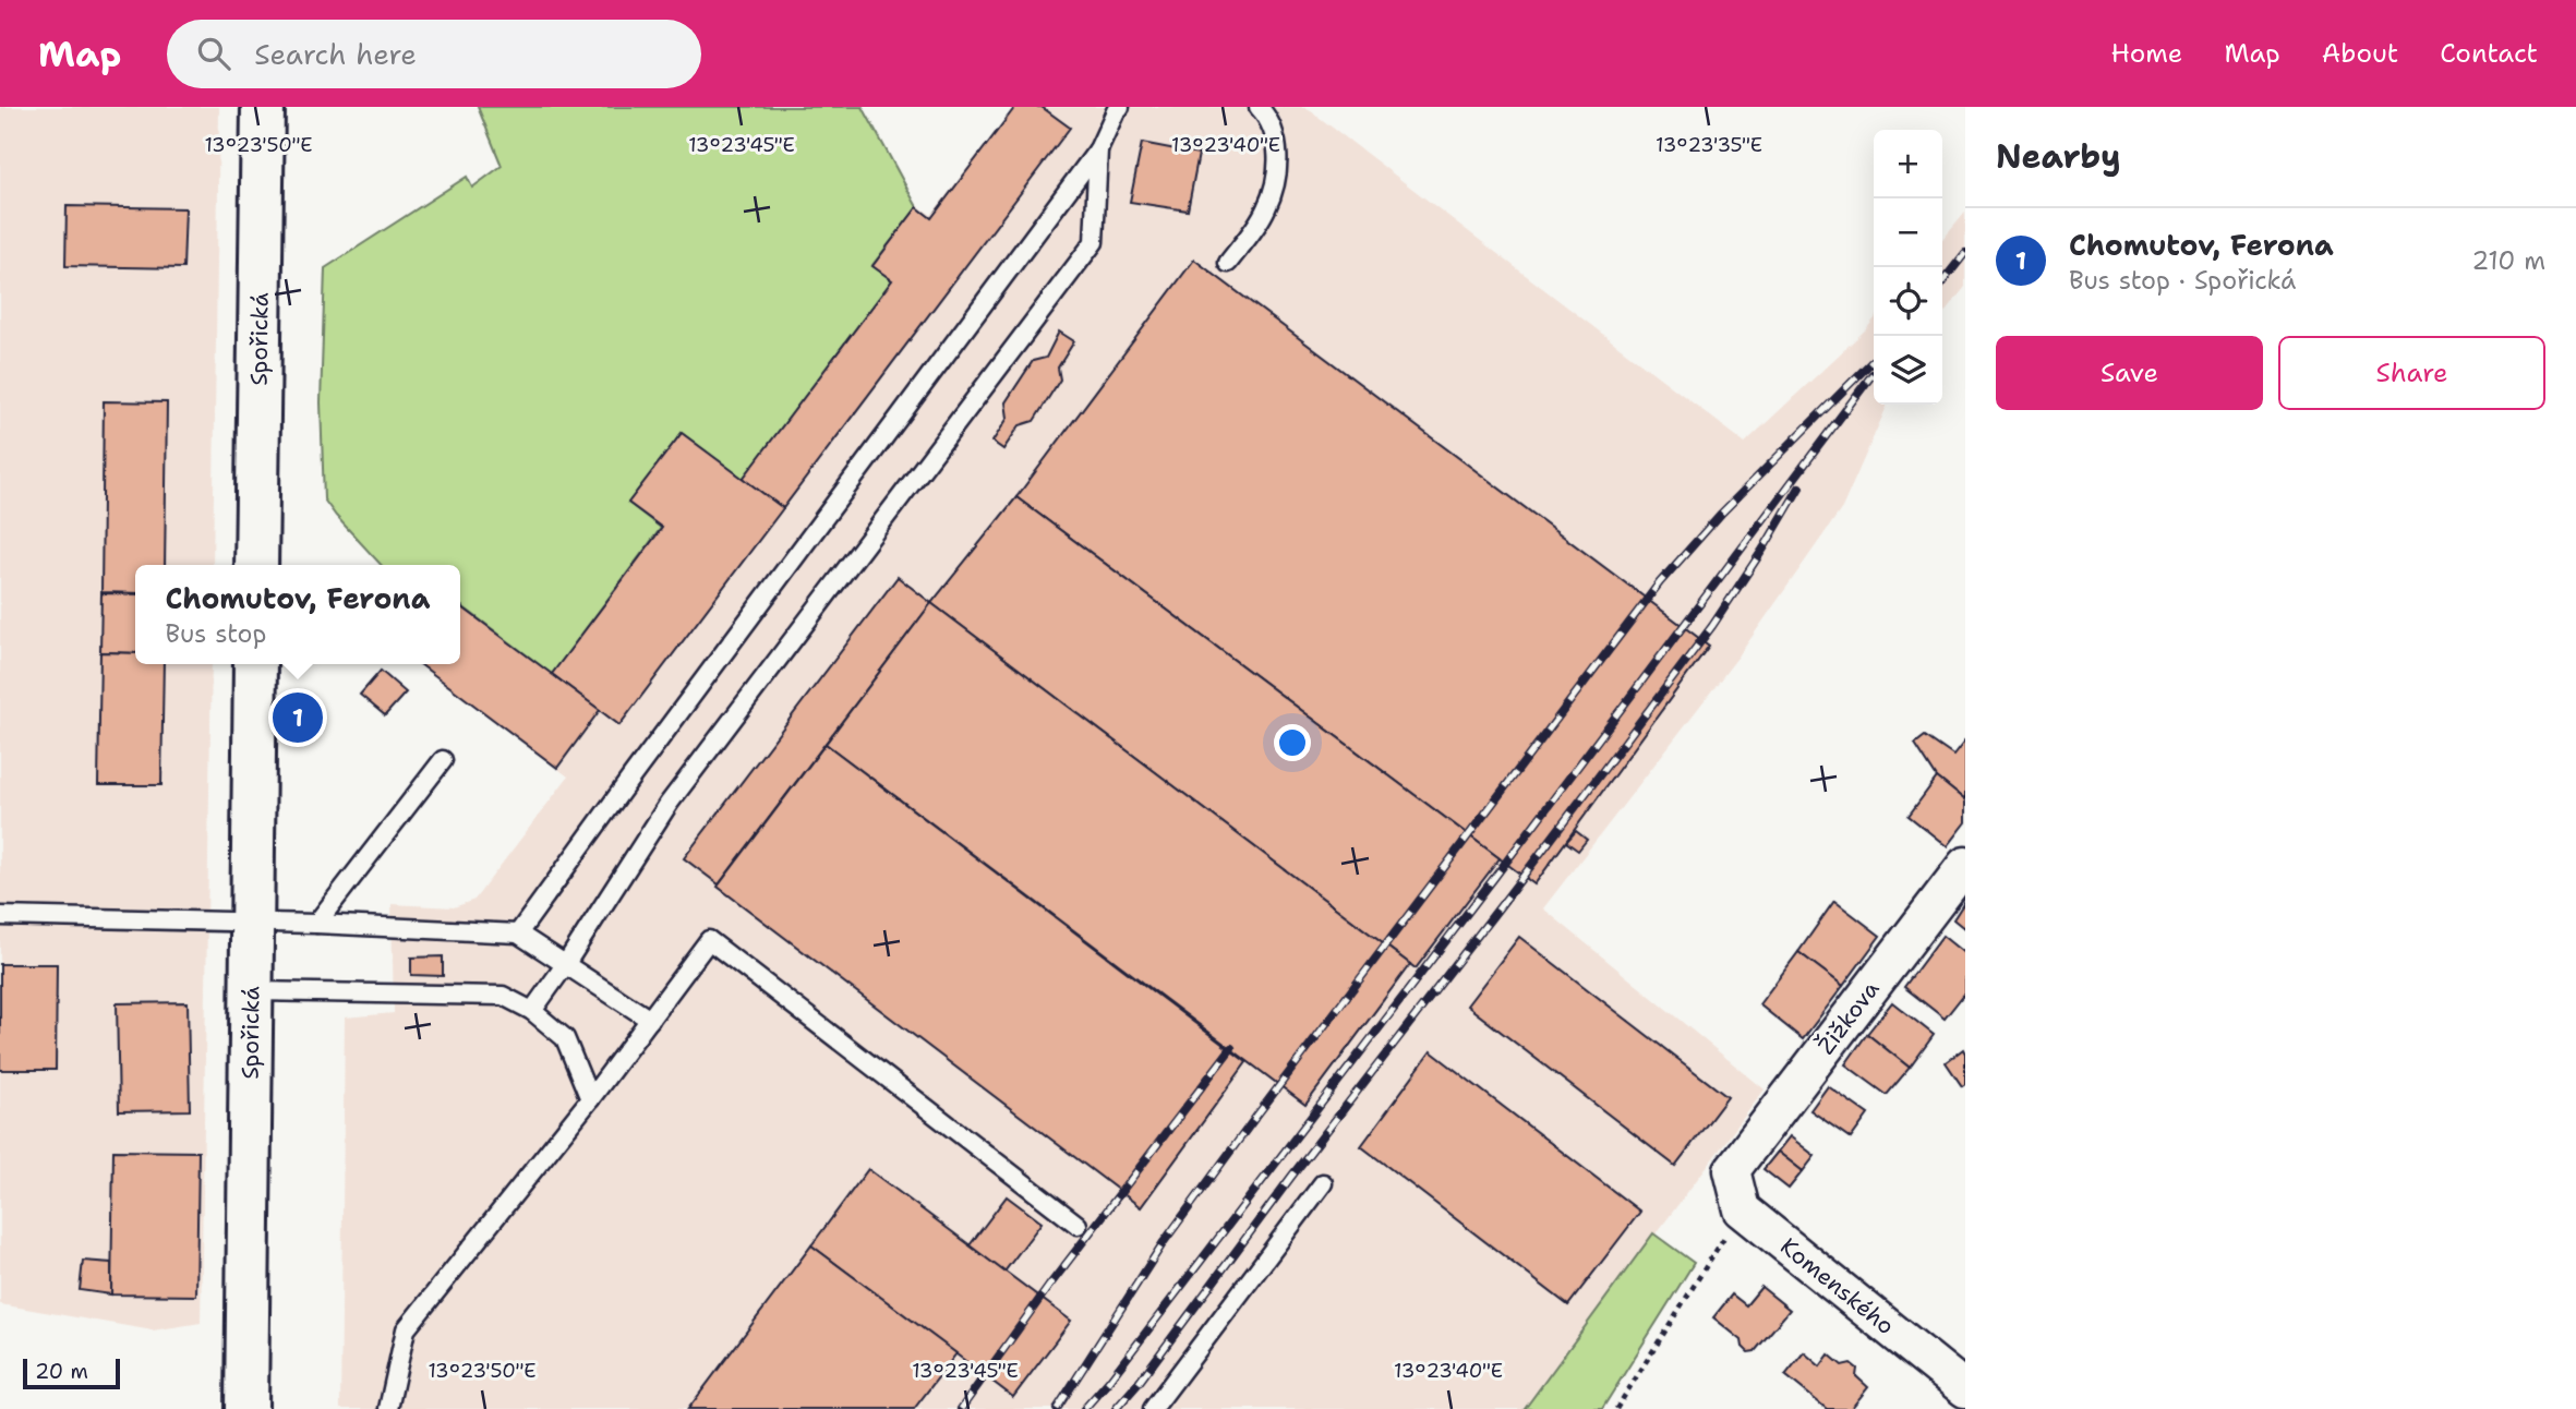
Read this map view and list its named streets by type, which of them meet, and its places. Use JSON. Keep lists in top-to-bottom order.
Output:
{
  "streets": {
    "street": ["Spořická", "Žižkova", "Komenského"]
  },
  "crossings": [
    ["Žižkova", "Komenského"]
  ],
  "scale_bar": "20 m",
  "page": {
    "header": "Map",
    "search": "Search here",
    "nav": [
      "Home",
      "Map",
      "About",
      "Contact"
    ],
    "heading": "Nearby",
    "map_buttons": ["+", "−"],
    "list": [
      {
        "mark": "1",
        "name": "Chomutov, Ferona",
        "note": "Bus stop · Spořická",
        "value": "210 m"
      }
    ],
    "buttons": ["Save", "Share"],
    "popup": ["Chomutov, Ferona", "Bus stop"],
    "pins": "1",
    "scale": "20 m"
  },
  "coordinates": [
    "13°23'50\"E",
    "13°23'45\"E",
    "13°23'40\"E",
    "13°23'35\"E"
  ]
}
